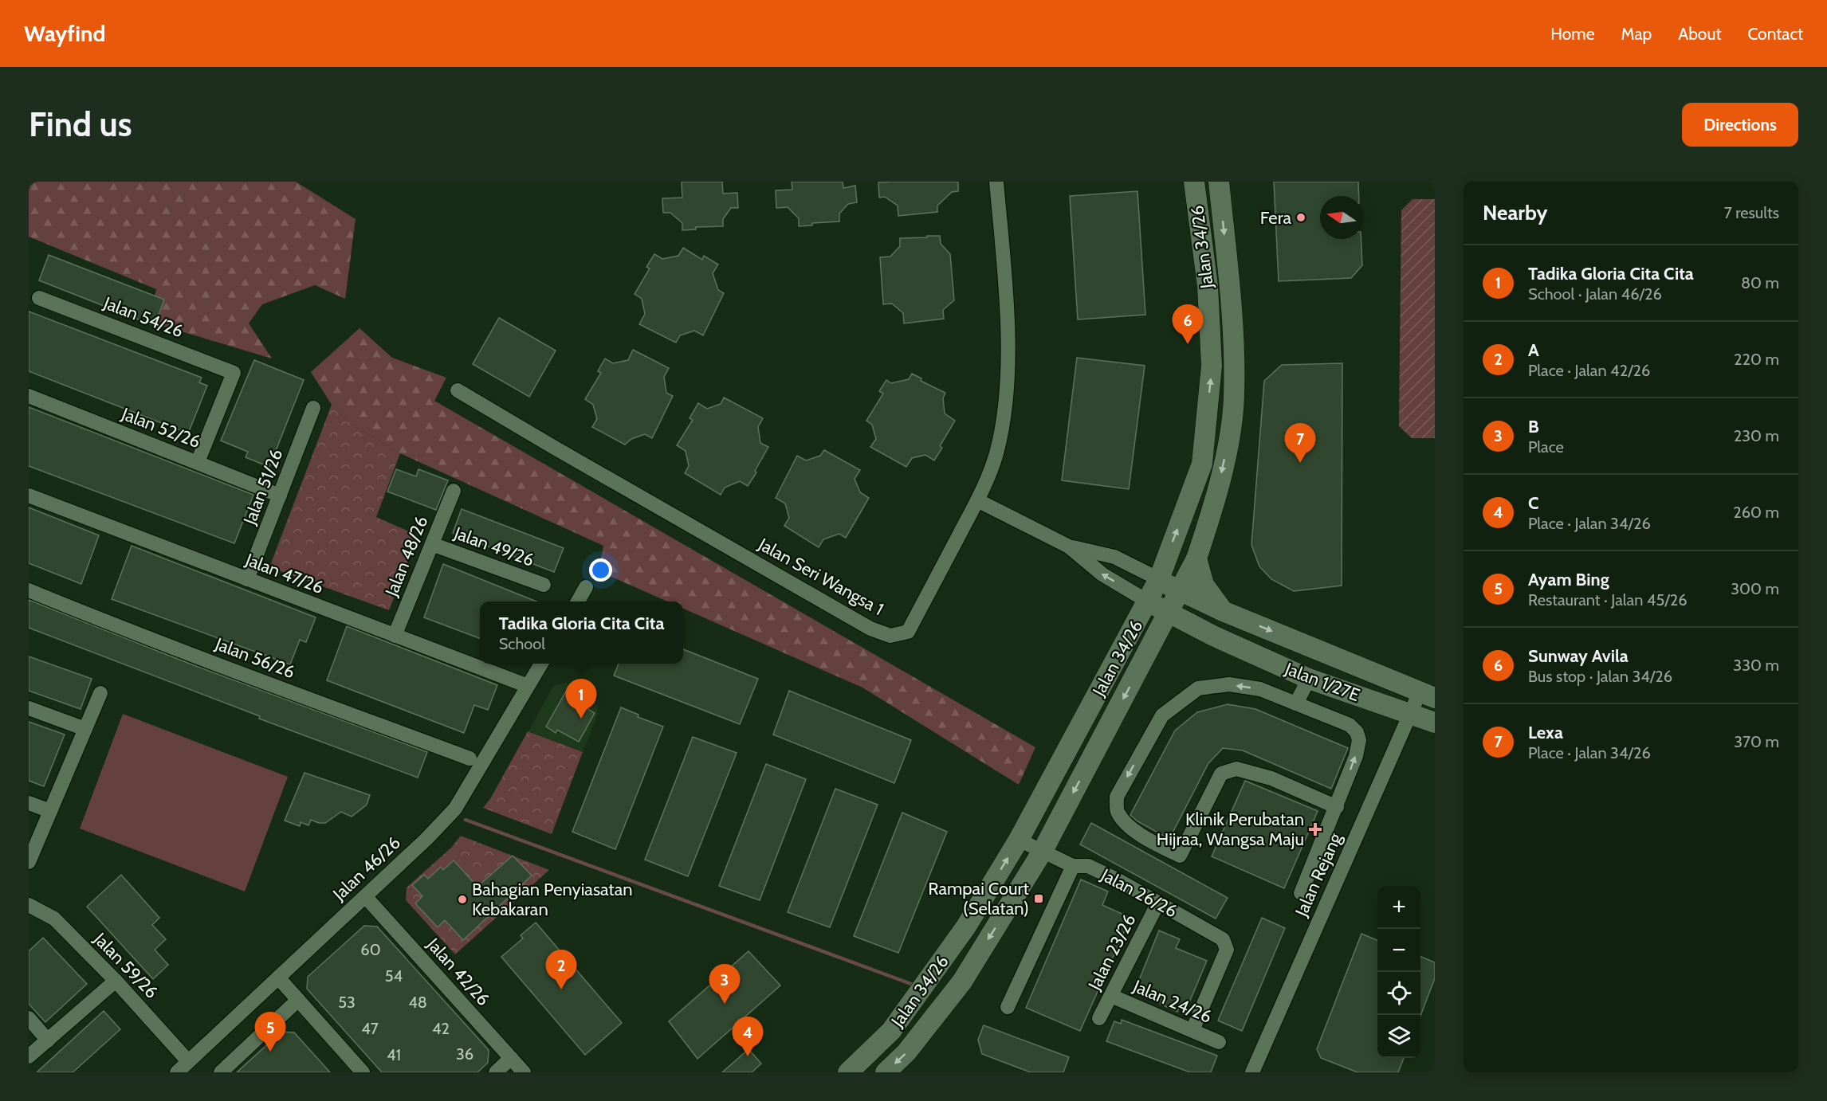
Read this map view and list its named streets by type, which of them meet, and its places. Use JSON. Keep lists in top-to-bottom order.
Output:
{
  "streets": {
    "main road": ["Jalan 34/26", "Jalan 1/27E"],
    "street": [
      "Jalan 54/26",
      "Jalan 52/26",
      "Jalan 51/26",
      "Jalan 49/26",
      "Jalan 48/26",
      "Jalan 47/26",
      "Jalan Seri Wangsa 1",
      "Jalan 56/26",
      "Jalan 46/26",
      "Jalan Rejang",
      "Jalan 26/26",
      "Jalan 23/26",
      "Jalan 59/26",
      "Jalan 42/26",
      "Jalan 24/26"
    ]
  },
  "crossings": [
    ["Jalan 34/26", "Jalan 26/26"],
    ["Jalan 54/26", "Jalan 52/26"],
    ["Jalan 52/26", "Jalan 51/26"],
    ["Jalan 51/26", "Jalan 47/26"],
    ["Jalan 49/26", "Jalan 48/26"],
    ["Jalan 48/26", "Jalan 47/26"],
    ["Jalan 47/26", "Jalan 46/26"],
    ["Jalan 1/27E", "Jalan Rejang"],
    ["Jalan 46/26", "Jalan 59/26"],
    ["Jalan 46/26", "Jalan 42/26"],
    ["Jalan 26/26", "Jalan 23/26"],
    ["Jalan 26/26", "Jalan 24/26"],
    ["Jalan 23/26", "Jalan 24/26"]
  ],
  "places": {
    "other": ["Fera", "Bahagian Penyiasatan Kebakaran"],
    "health": ["Klinik Perubatan Hijraa, Wangsa Maju"],
    "transit": ["Rampai Court (Selatan)"]
  },
  "house_numbers": [
    "60",
    "54",
    "53",
    "48",
    "47",
    "42",
    "36",
    "41"
  ],
  "north": "left",
  "page": {
    "header": "Wayfind",
    "nav": [
      "Home",
      "Map",
      "About",
      "Contact"
    ],
    "buttons": "Directions",
    "title": "Find us",
    "heading": ["Nearby", "7 results"],
    "list": [
      {
        "mark": "1",
        "name": "Tadika Gloria Cita Cita",
        "note": "School · Jalan 46/26",
        "value": "80 m"
      },
      {
        "mark": "2",
        "name": "A",
        "note": "Place · Jalan 42/26",
        "value": "220 m"
      },
      {
        "mark": "3",
        "name": "B",
        "note": "Place",
        "value": "230 m"
      },
      {
        "mark": "4",
        "name": "C",
        "note": "Place · Jalan 34/26",
        "value": "260 m"
      },
      {
        "mark": "5",
        "name": "Ayam Bing",
        "note": "Restaurant · Jalan 45/26",
        "value": "300 m"
      },
      {
        "mark": "6",
        "name": "Sunway Avila",
        "note": "Bus stop · Jalan 34/26",
        "value": "330 m"
      },
      {
        "mark": "7",
        "name": "Lexa",
        "note": "Place · Jalan 34/26",
        "value": "370 m"
      }
    ],
    "pins": [
      "6",
      "7",
      "1",
      "2",
      "3",
      "5",
      "4"
    ],
    "popup": ["Tadika Gloria Cita Cita", "School"],
    "map_buttons": ["+", "−"]
  }
}
